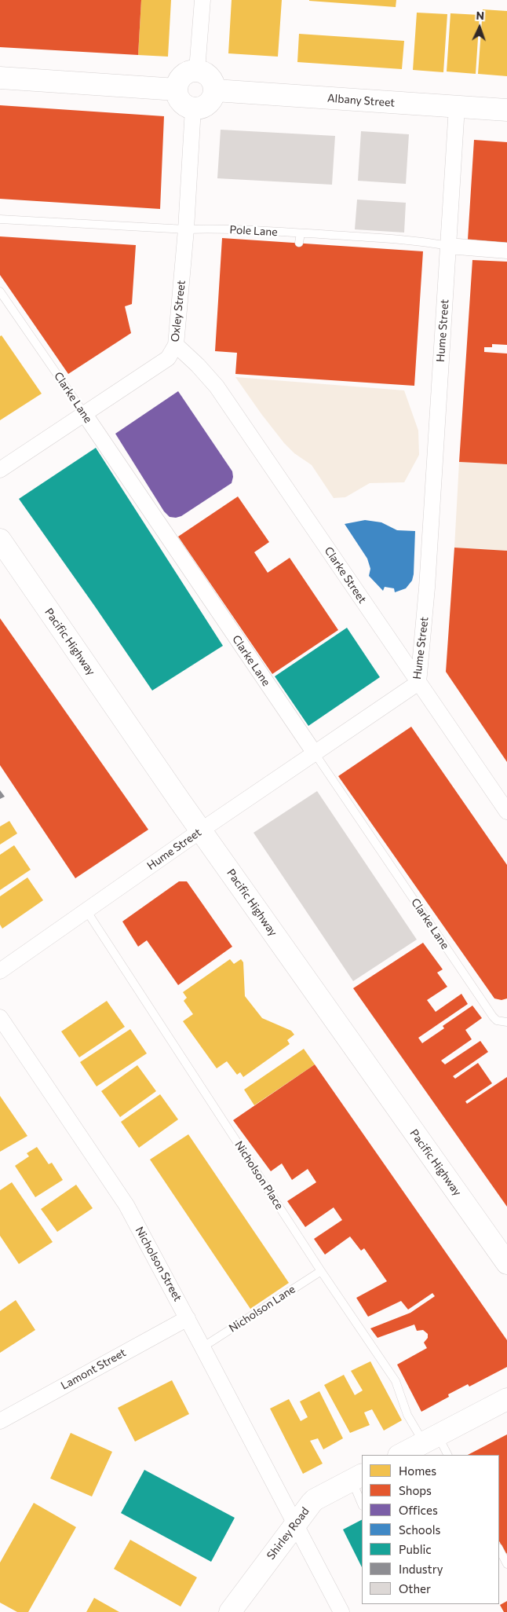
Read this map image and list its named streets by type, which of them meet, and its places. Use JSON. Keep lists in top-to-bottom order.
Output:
{
  "streets": {
    "main road": ["Albany Street", "Pacific Highway", "Shirley Road"],
    "street": [
      "Pole Lane",
      "Oxley Street",
      "Hume Street",
      "Clarke Lane",
      "Clarke Street",
      "Nicholson Street",
      "Lamont Street"
    ],
    "lane": ["Nicholson Place", "Nicholson Lane"]
  },
  "crossings": [
    ["Albany Street", "Oxley Street"],
    ["Albany Street", "Hume Street"],
    ["Pole Lane", "Oxley Street"],
    ["Pole Lane", "Hume Street"],
    ["Oxley Street", "Clarke Lane"],
    ["Oxley Street", "Clarke Street"],
    ["Hume Street", "Clarke Lane"],
    ["Hume Street", "Clarke Street"],
    ["Hume Street", "Pacific Highway"],
    ["Hume Street", "Nicholson Place"],
    ["Nicholson Place", "Nicholson Lane"],
    ["Nicholson Street", "Nicholson Lane"],
    ["Nicholson Street", "Lamont Street"],
    ["Nicholson Street", "Shirley Road"]
  ],
  "legend": [
    "Homes",
    "Shops",
    "Offices",
    "Schools",
    "Public",
    "Industry",
    "Other"
  ],
  "north": "top"
}
